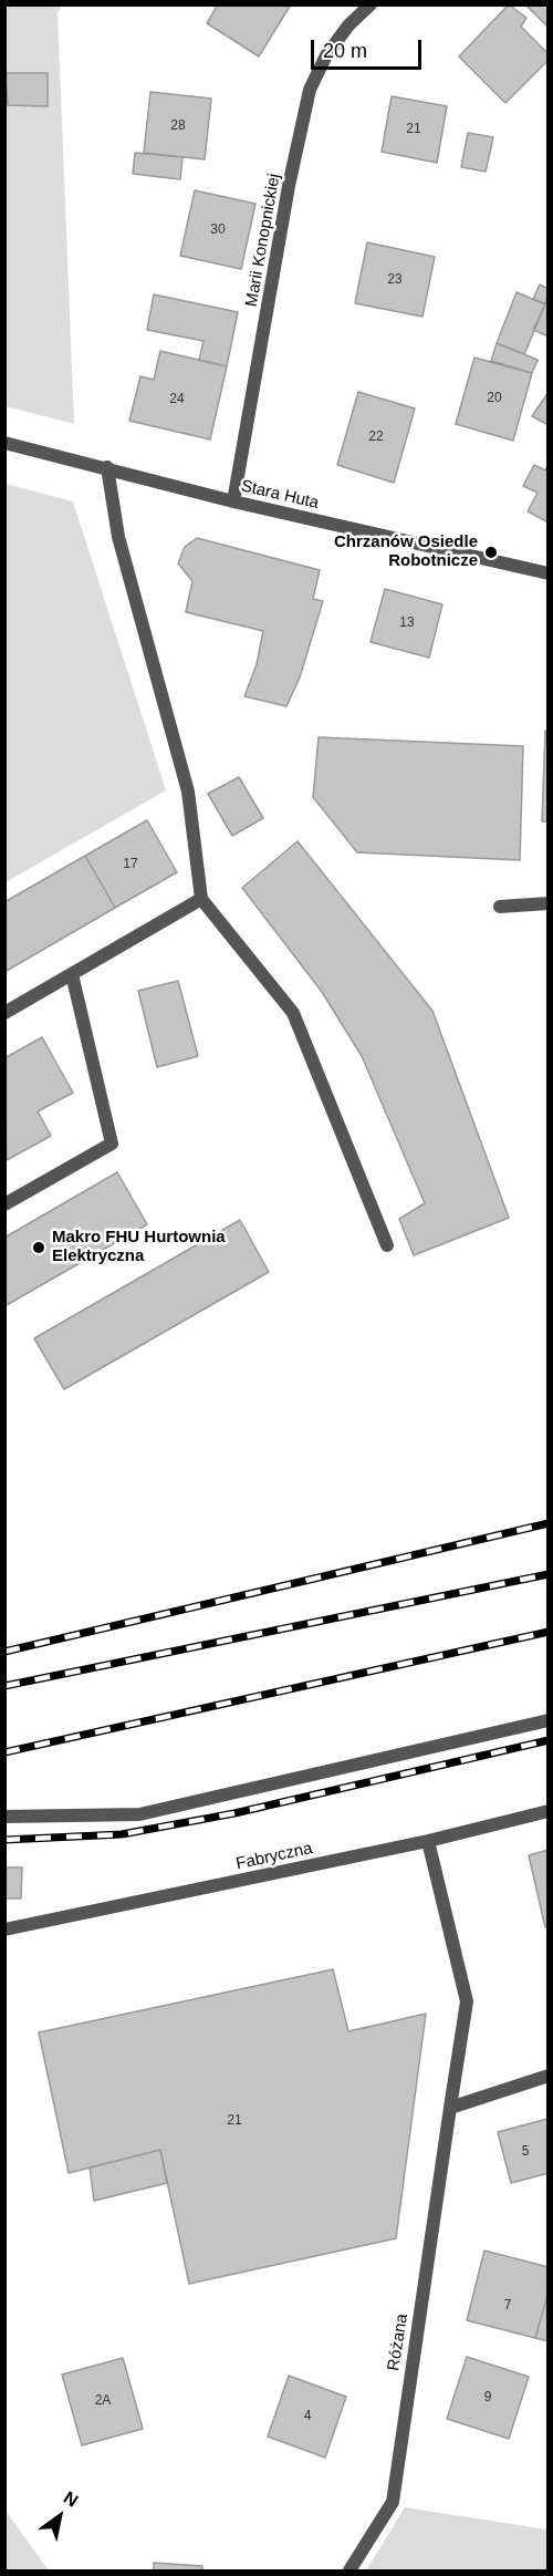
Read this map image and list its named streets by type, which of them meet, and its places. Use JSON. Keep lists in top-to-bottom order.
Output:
{
  "streets": {
    "street": [
      "Marii Konopnickiej",
      "Stara Huta",
      "Fabryczna",
      "Różana"
    ]
  },
  "crossings": [
    ["Marii Konopnickiej", "Stara Huta"],
    ["Fabryczna", "Różana"]
  ],
  "places": ["Chrzanów Osiedle Robotnicze", "Makro FHU Hurtownia Elektryczna"],
  "house_numbers": [
    "28",
    "21",
    "30",
    "23",
    "20",
    "24",
    "22",
    "13",
    "17",
    "21",
    "5",
    "7",
    "9",
    "2A",
    "4"
  ],
  "scale_bar": "20 m",
  "north": "top right"
}
